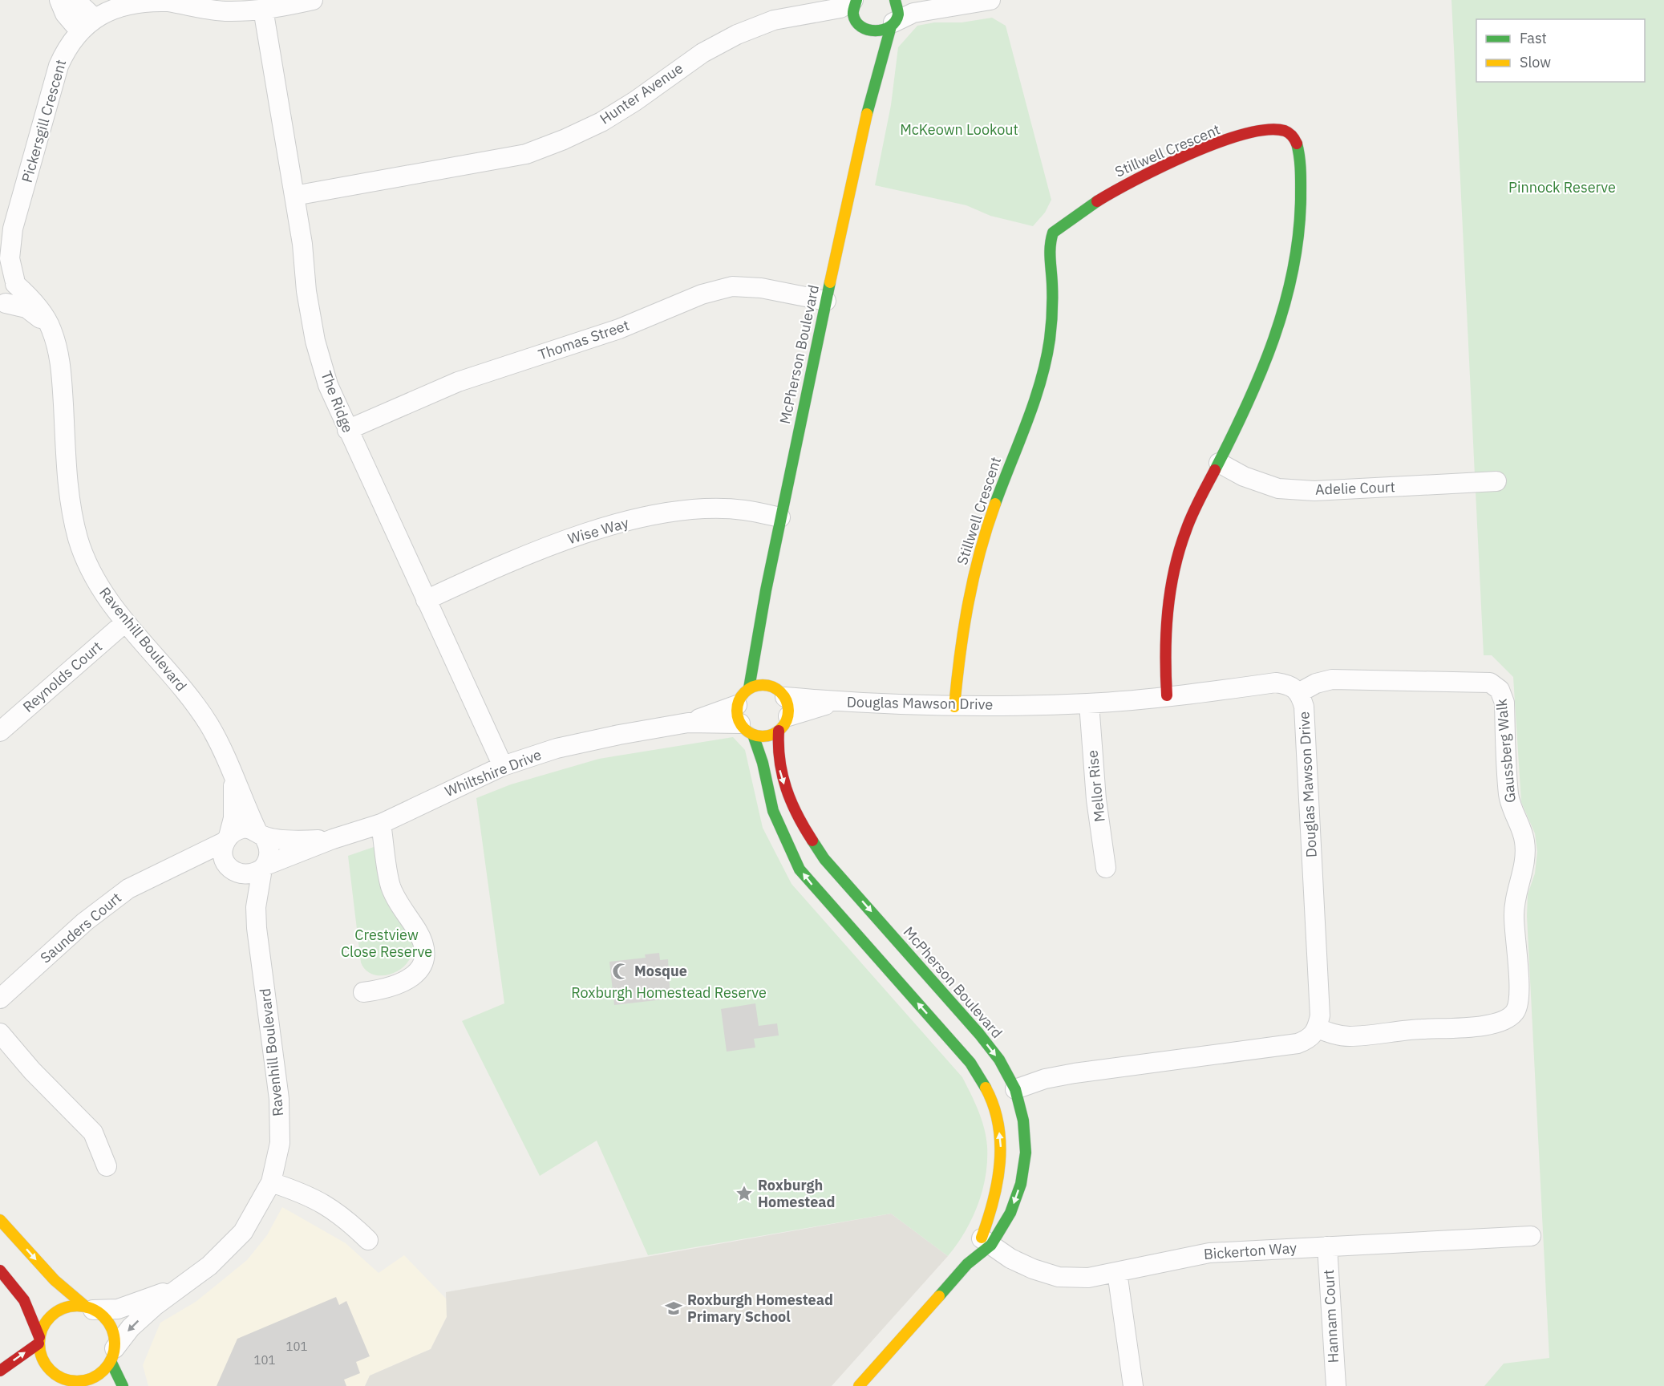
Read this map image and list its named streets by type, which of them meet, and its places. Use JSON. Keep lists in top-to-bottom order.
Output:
{
  "streets": {
    "street": [
      "Hunter Avenue",
      "Pickersgill Crescent",
      "Stillwell Crescent",
      "Thomas Street",
      "McPherson Boulevard",
      "The Ridge",
      "Adelie Court",
      "Wise Way",
      "Ravenhill Boulevard",
      "Reynolds Court",
      "Douglas Mawson Drive",
      "Gaussberg Walk",
      "Whiltshire Drive",
      "Mellor Rise",
      "Saunders Court",
      "Bickerton Way",
      "Hannam Court"
    ]
  },
  "crossings": [
    ["Hunter Avenue", "The Ridge"],
    ["Pickersgill Crescent", "Ravenhill Boulevard"],
    ["Stillwell Crescent", "Adelie Court"],
    ["Stillwell Crescent", "Douglas Mawson Drive"],
    ["Thomas Street", "McPherson Boulevard"],
    ["Thomas Street", "The Ridge"],
    ["McPherson Boulevard", "Wise Way"],
    ["McPherson Boulevard", "Douglas Mawson Drive"],
    ["McPherson Boulevard", "Whiltshire Drive"],
    ["McPherson Boulevard", "Bickerton Way"],
    ["The Ridge", "Wise Way"],
    ["The Ridge", "Whiltshire Drive"],
    ["Ravenhill Boulevard", "Reynolds Court"],
    ["Ravenhill Boulevard", "Whiltshire Drive"],
    ["Ravenhill Boulevard", "Saunders Court"],
    ["Douglas Mawson Drive", "Gaussberg Walk"],
    ["Douglas Mawson Drive", "Whiltshire Drive"],
    ["Douglas Mawson Drive", "Mellor Rise"],
    ["Whiltshire Drive", "Saunders Court"],
    ["Bickerton Way", "Hannam Court"]
  ],
  "parks": [
    "McKeown Lookout",
    "Pinnock Reserve",
    "Crestview Close Reserve",
    "Roxburgh Homestead Reserve"
  ],
  "places": {
    "mosque": ["Mosque"],
    "place": ["Roxburgh Homestead"],
    "school or university": ["Roxburgh Homestead Primary School"]
  },
  "house_numbers": ["101", "101"],
  "legend": ["Fast", "Slow"]
}
